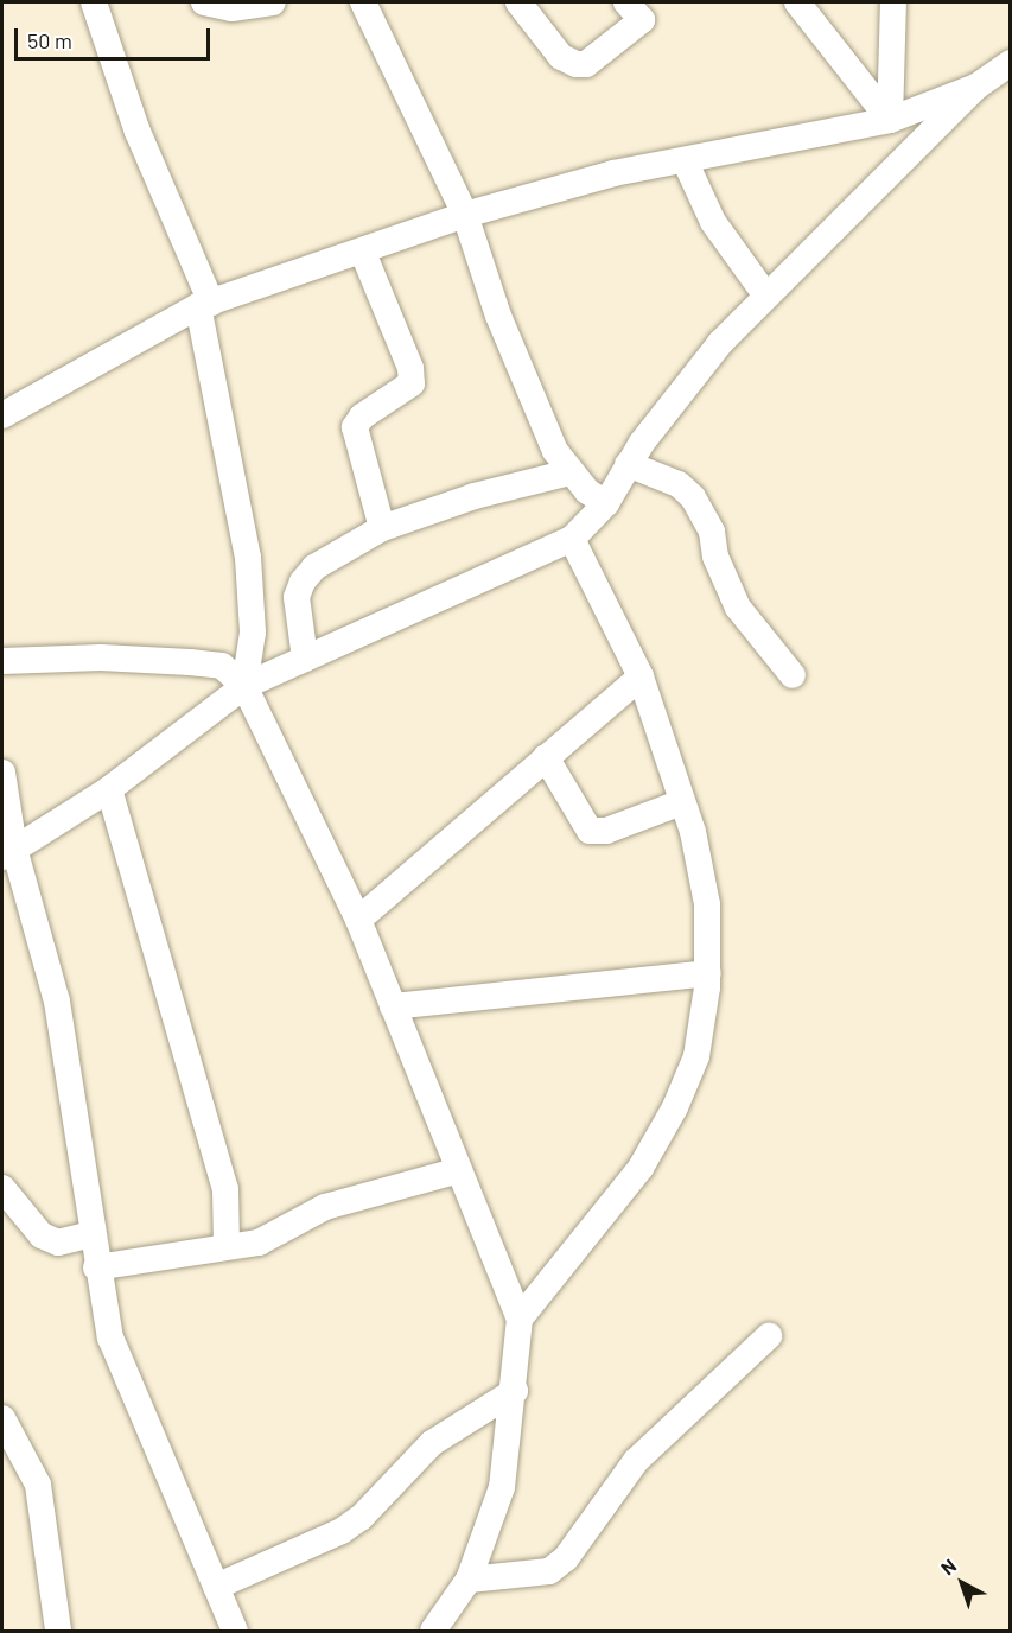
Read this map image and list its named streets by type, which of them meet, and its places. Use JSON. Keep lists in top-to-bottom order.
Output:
{
  "scale_bar": "50 m",
  "north": "top left"
}
